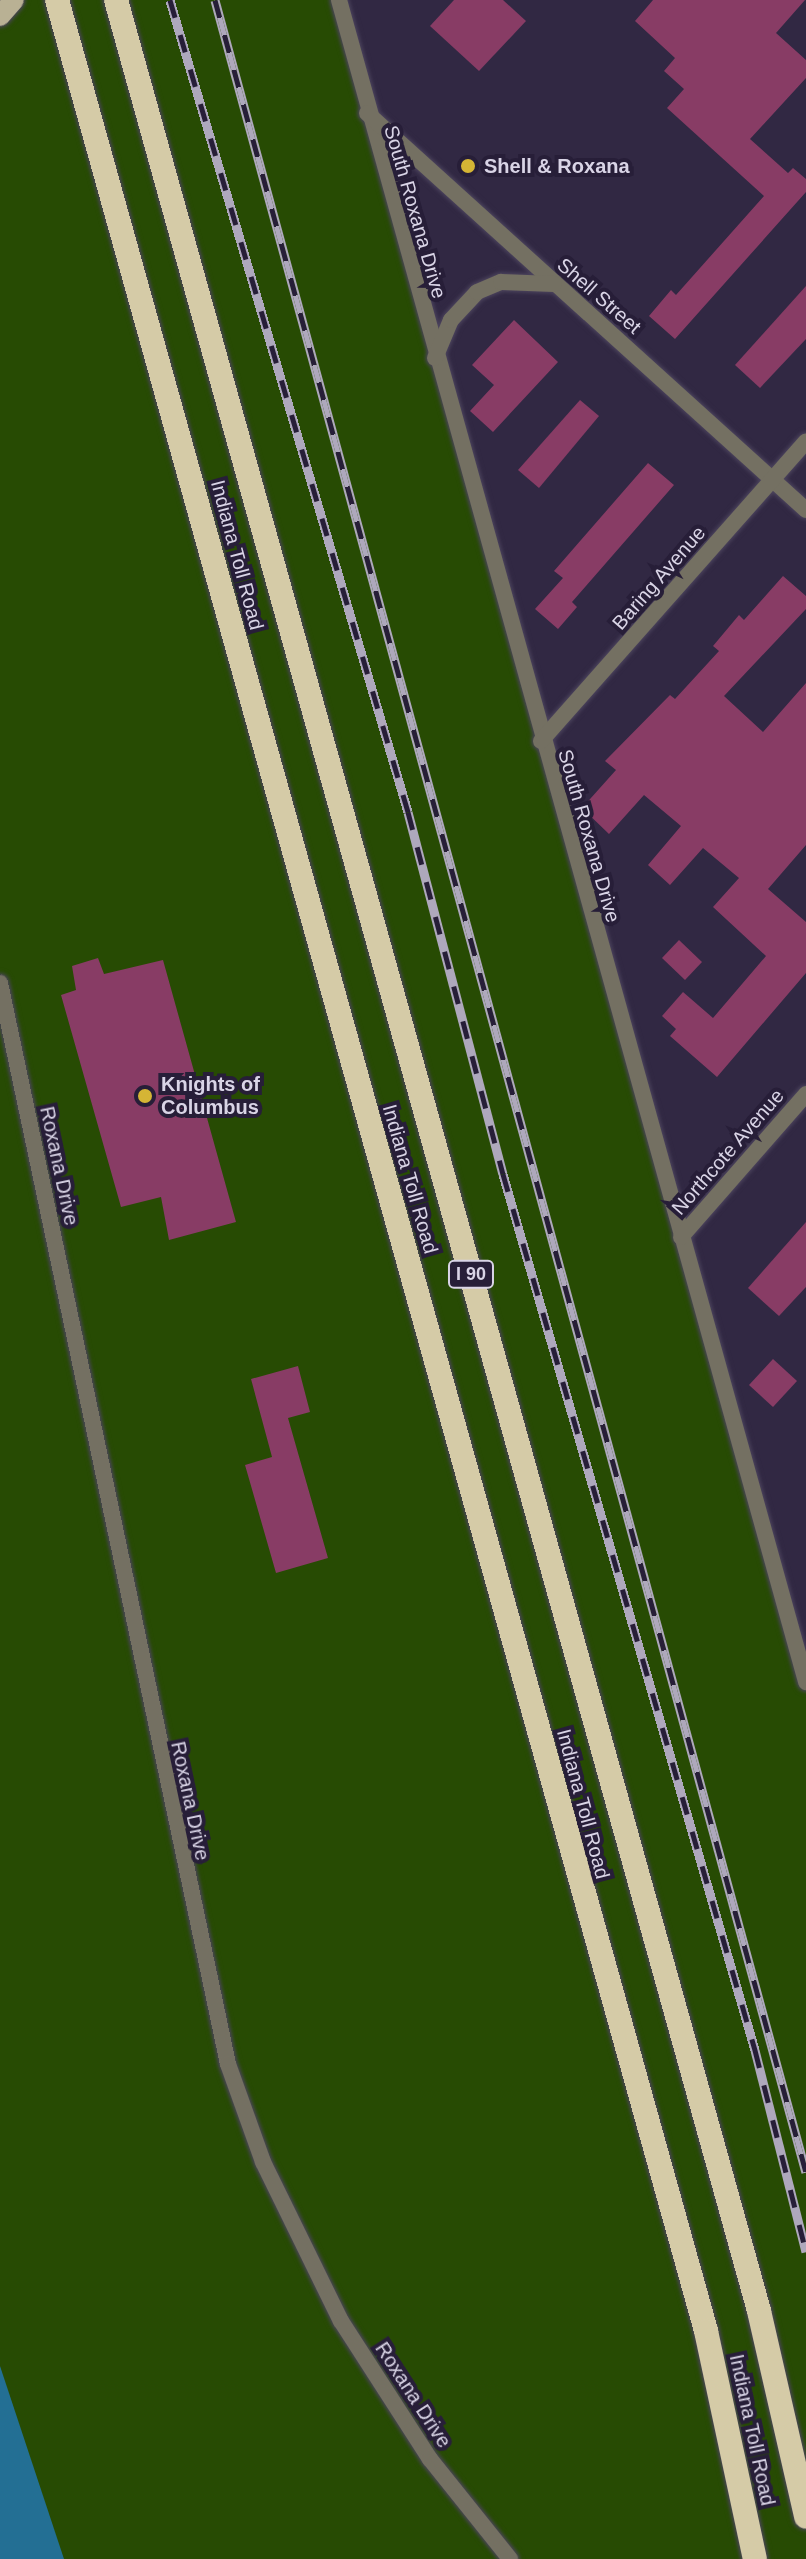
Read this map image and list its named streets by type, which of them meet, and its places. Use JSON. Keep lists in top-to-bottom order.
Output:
{
  "streets": {
    "highway": ["Indiana Toll Road", "I 90"],
    "street": [
      "South Roxana Drive",
      "Shell Street",
      "Baring Avenue",
      "Northcote Avenue",
      "Roxana Drive"
    ]
  },
  "crossings": [
    ["South Roxana Drive", "Shell Street"],
    ["South Roxana Drive", "Baring Avenue"],
    ["South Roxana Drive", "Northcote Avenue"],
    ["Shell Street", "Baring Avenue"]
  ],
  "places": ["Shell & Roxana", "Knights of Columbus"]
}
